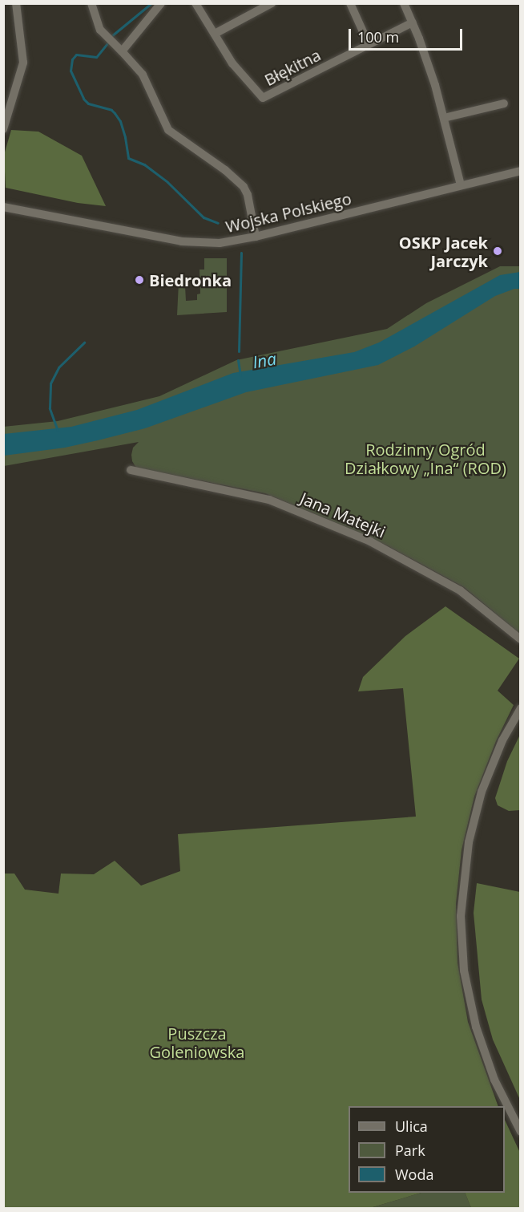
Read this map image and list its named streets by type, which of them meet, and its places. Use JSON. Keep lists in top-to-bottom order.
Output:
{
  "streets": {
    "street": ["Błękitna", "Wojska Polskiego", "Jana Matejki"]
  },
  "water": ["Ina"],
  "parks": ["Rodzinny Ogród Działkowy „Ina“ (ROD)", "Puszcza Goleniowska"],
  "places": ["OSKP Jacek Jarczyk", "Biedronka"],
  "legend": ["Ulica", "Park", "Woda"],
  "scale_bar": "100 m"
}
